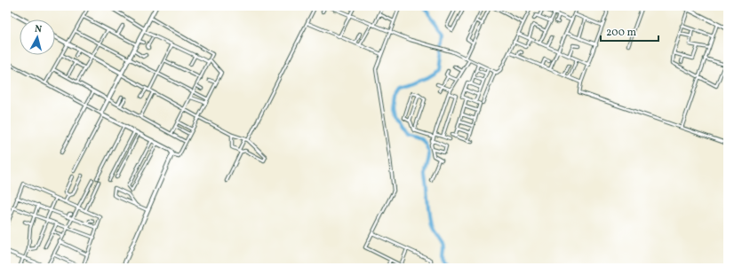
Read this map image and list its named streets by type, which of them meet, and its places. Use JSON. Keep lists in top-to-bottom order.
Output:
{
  "scale_bar": "200 m",
  "north": "top"
}
